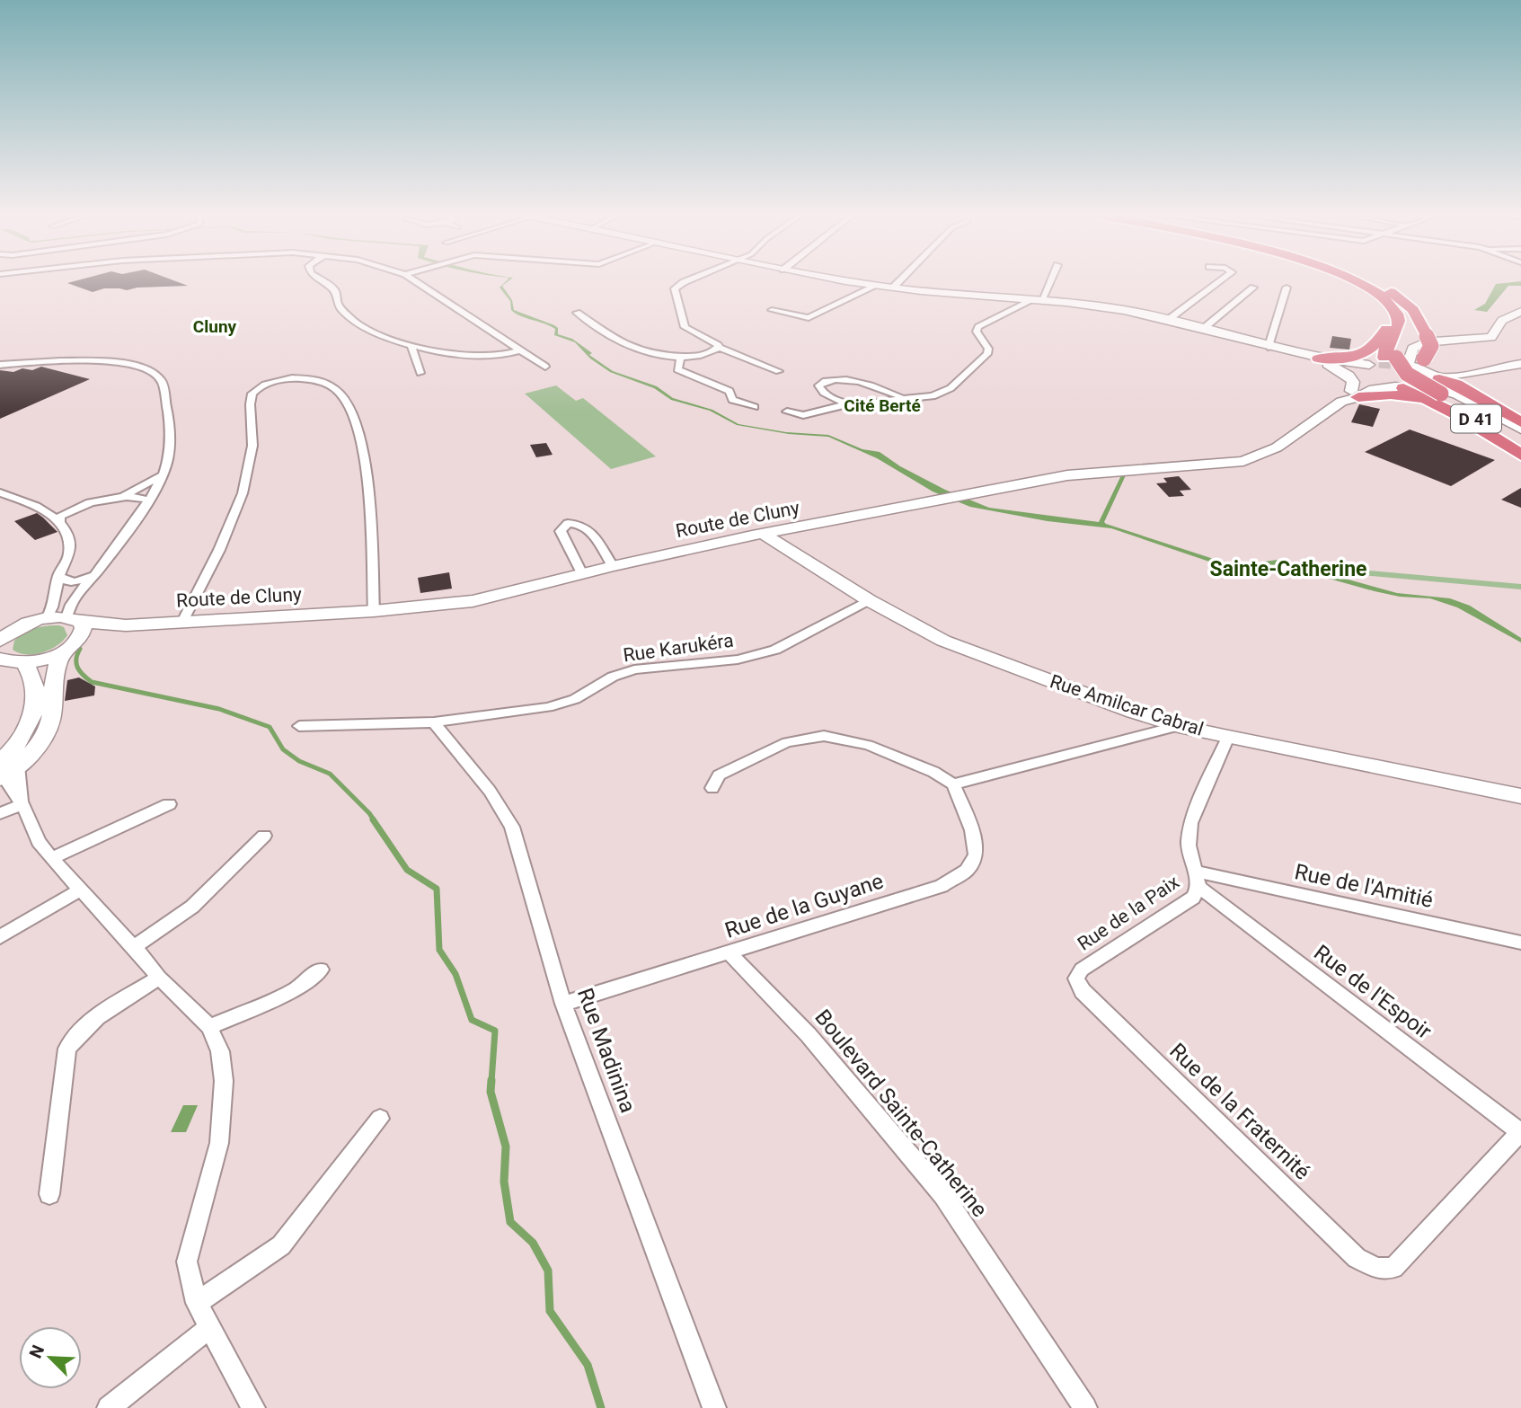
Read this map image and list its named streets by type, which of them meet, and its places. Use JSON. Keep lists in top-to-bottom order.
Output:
{
  "streets": {
    "highway": ["D 41"],
    "main road": ["Route de Cluny", "Rue Amilcar Cabral"],
    "street": [
      "Rue Karukéra",
      "Rue de l'Amitié",
      "Rue de la Guyane",
      "Rue de la Paix",
      "Rue de l'Espoir",
      "Rue Madinina",
      "Rue de la Fraternité",
      "Boulevard Sainte-Catherine"
    ]
  },
  "crossings": [
    ["D 41", "Route de Cluny"],
    ["Route de Cluny", "Rue Amilcar Cabral"],
    ["Rue Karukéra", "Rue Amilcar Cabral"],
    ["Rue Karukéra", "Rue Madinina"],
    ["Rue Amilcar Cabral", "Rue de la Paix"],
    ["Rue de l'Amitié", "Rue de la Paix"],
    ["Rue de l'Amitié", "Rue de l'Espoir"],
    ["Rue de la Guyane", "Rue Madinina"],
    ["Rue de la Guyane", "Boulevard Sainte-Catherine"],
    ["Rue de la Paix", "Rue de l'Espoir"],
    ["Rue de la Paix", "Rue de la Fraternité"],
    ["Rue de l'Espoir", "Rue de la Fraternité"]
  ],
  "districts": ["Cluny", "Cité Berté", "Sainte-Catherine"],
  "north": "top left"
}
